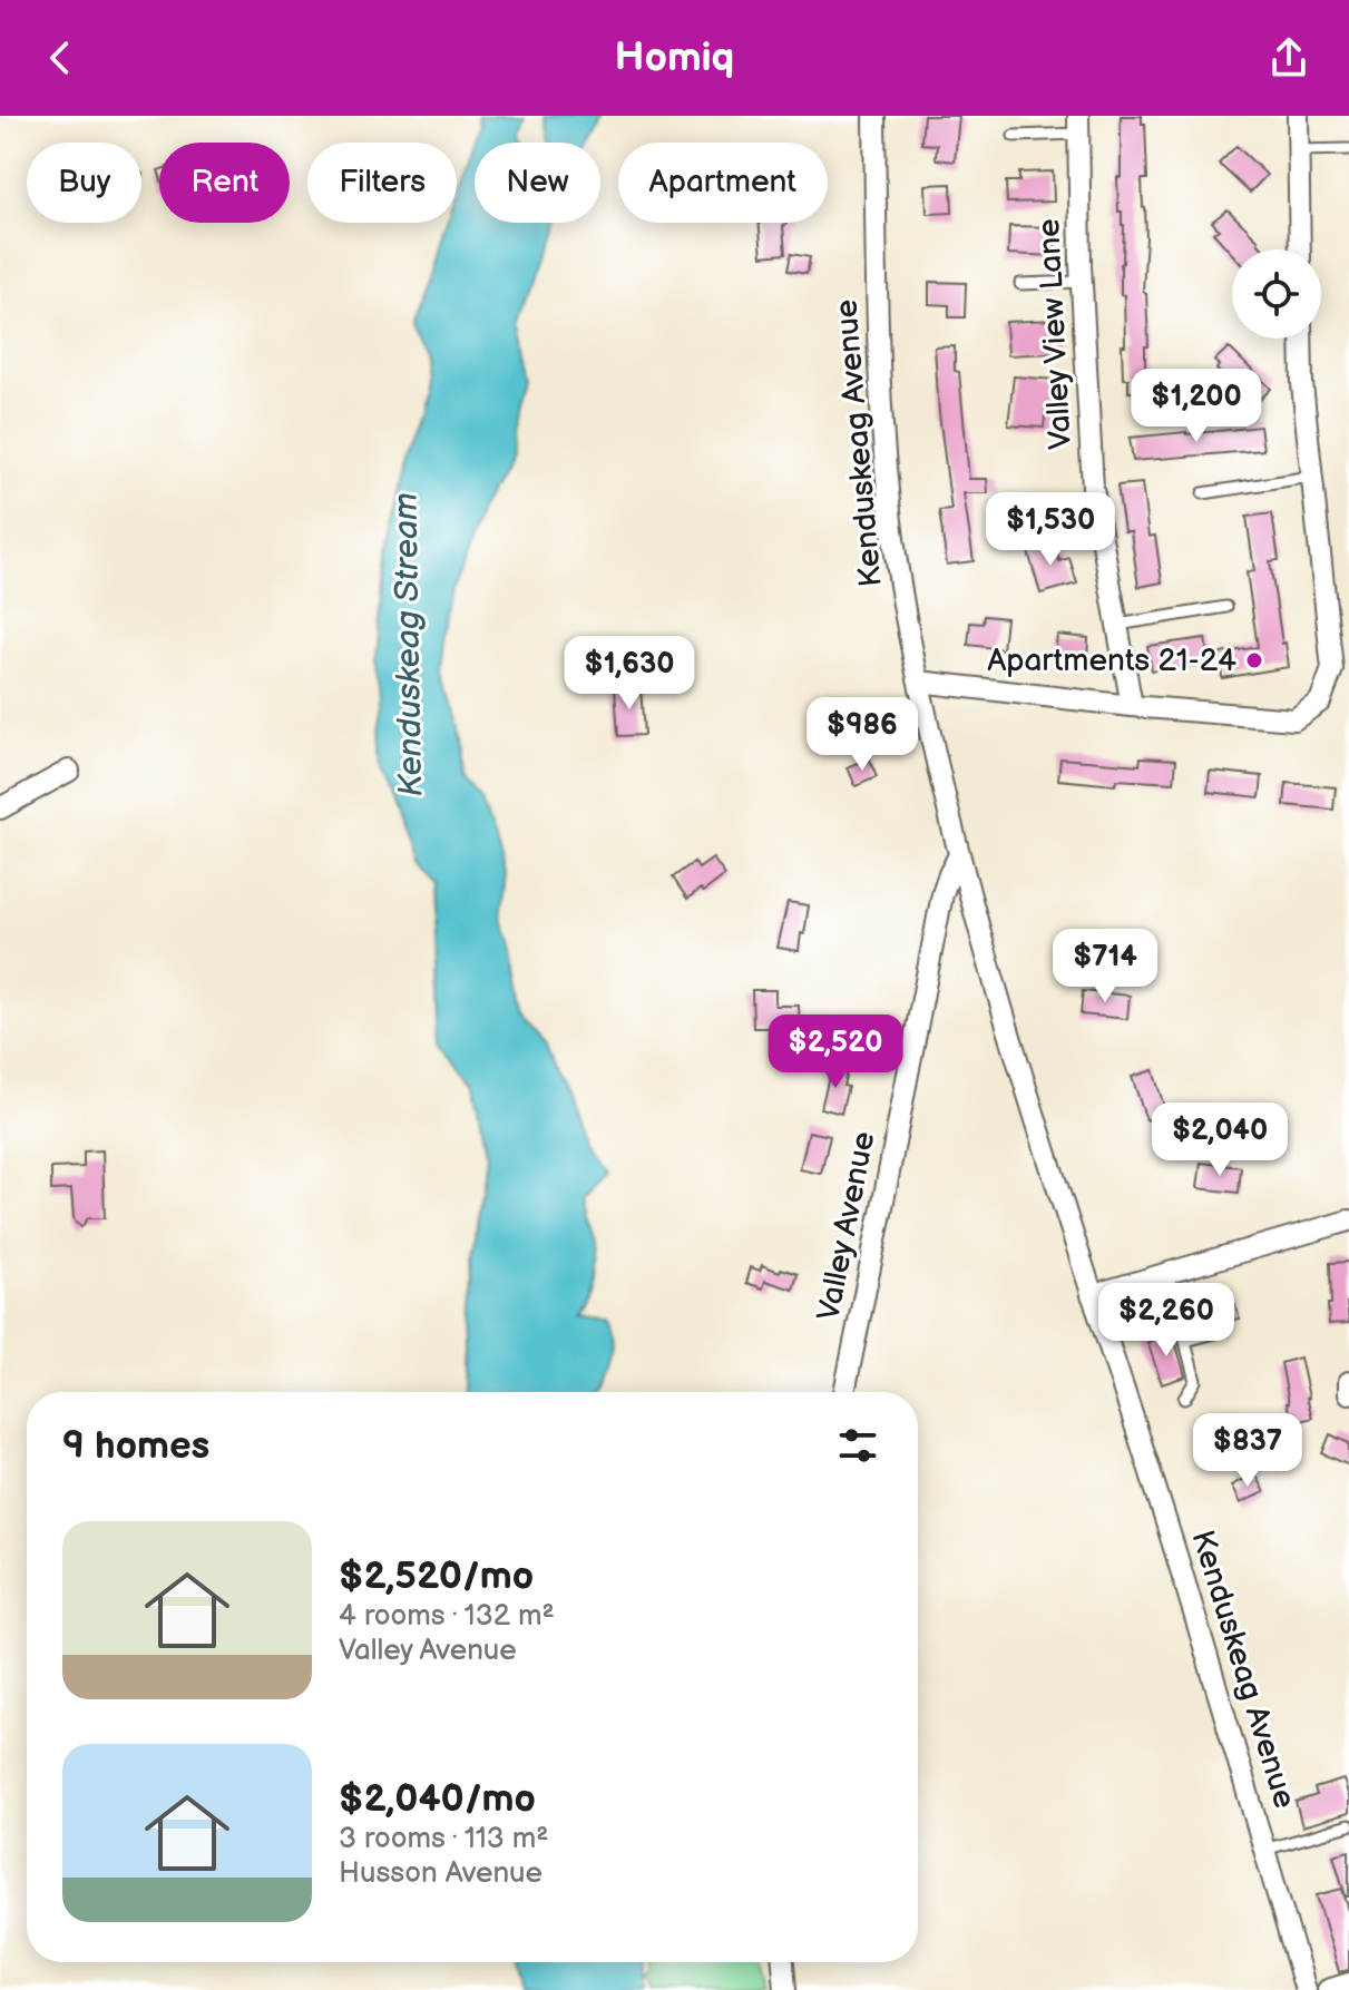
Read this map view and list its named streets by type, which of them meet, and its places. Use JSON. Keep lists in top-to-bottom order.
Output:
{
  "streets": {
    "street": ["Valley View Lane", "Kenduskeag Avenue", "Valley Avenue"]
  },
  "crossings": [
    ["Kenduskeag Avenue", "Valley Avenue"]
  ],
  "water": ["Kenduskeag Stream"],
  "places": ["Apartments 21-24"],
  "page": {
    "header": "Homiq",
    "chip": [
      "Buy",
      "Rent",
      "Filters",
      "New",
      "Apartment"
    ],
    "price": [
      "$1,200",
      "$1,530",
      "$1,630",
      "$986",
      "$714",
      "$2,520",
      "$2,040",
      "$2,260",
      "$837"
    ],
    "heading": "9 homes",
    "list": [
      {
        "name": "$2,520/mo",
        "note": "4 rooms · 132 m² · Valley Avenue"
      },
      {
        "name": "$2,040/mo",
        "note": "3 rooms · 113 m² · Husson Avenue"
      }
    ]
  }
}
